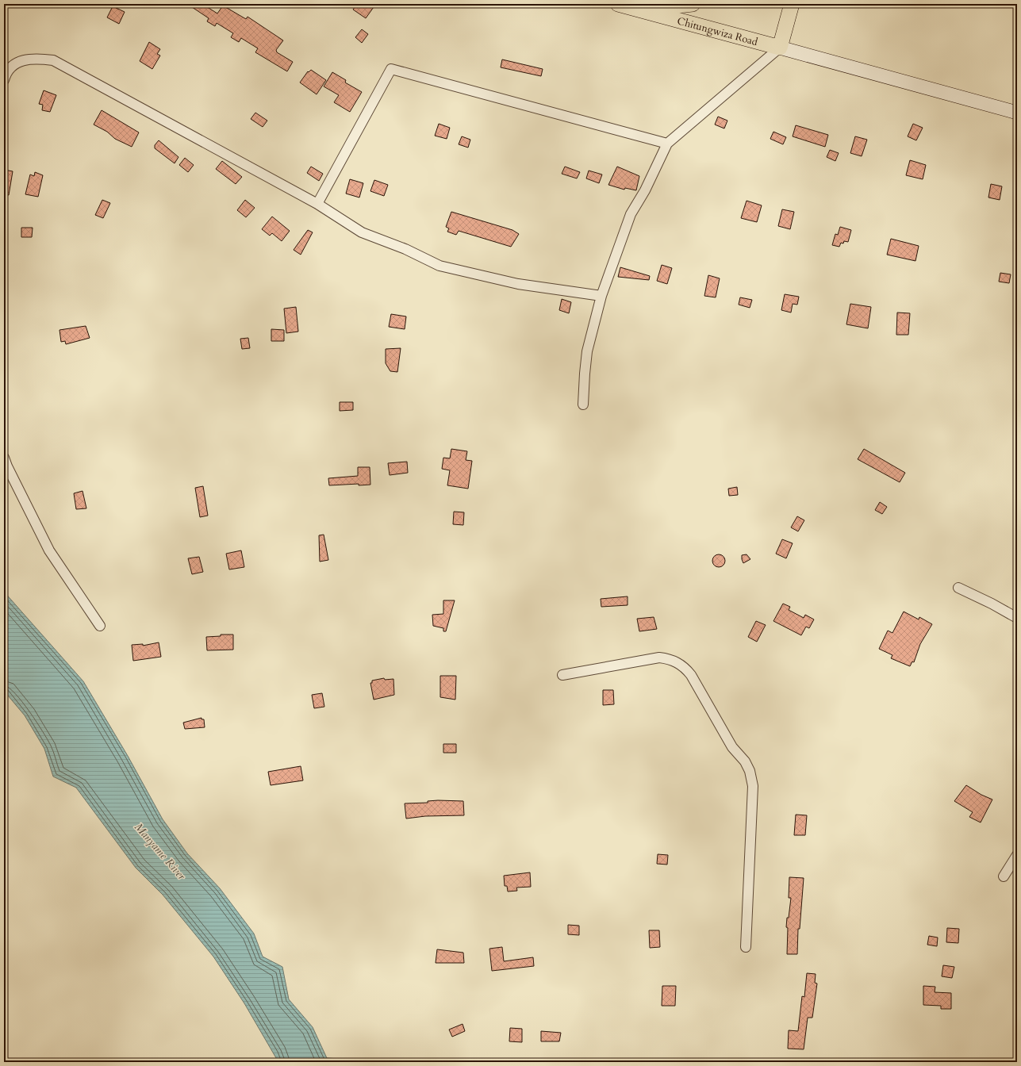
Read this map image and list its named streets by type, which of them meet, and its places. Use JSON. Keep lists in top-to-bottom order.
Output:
{
  "streets": {
    "main road": ["Chitungwiza Road"]
  },
  "water": ["Manyame River"]
}
